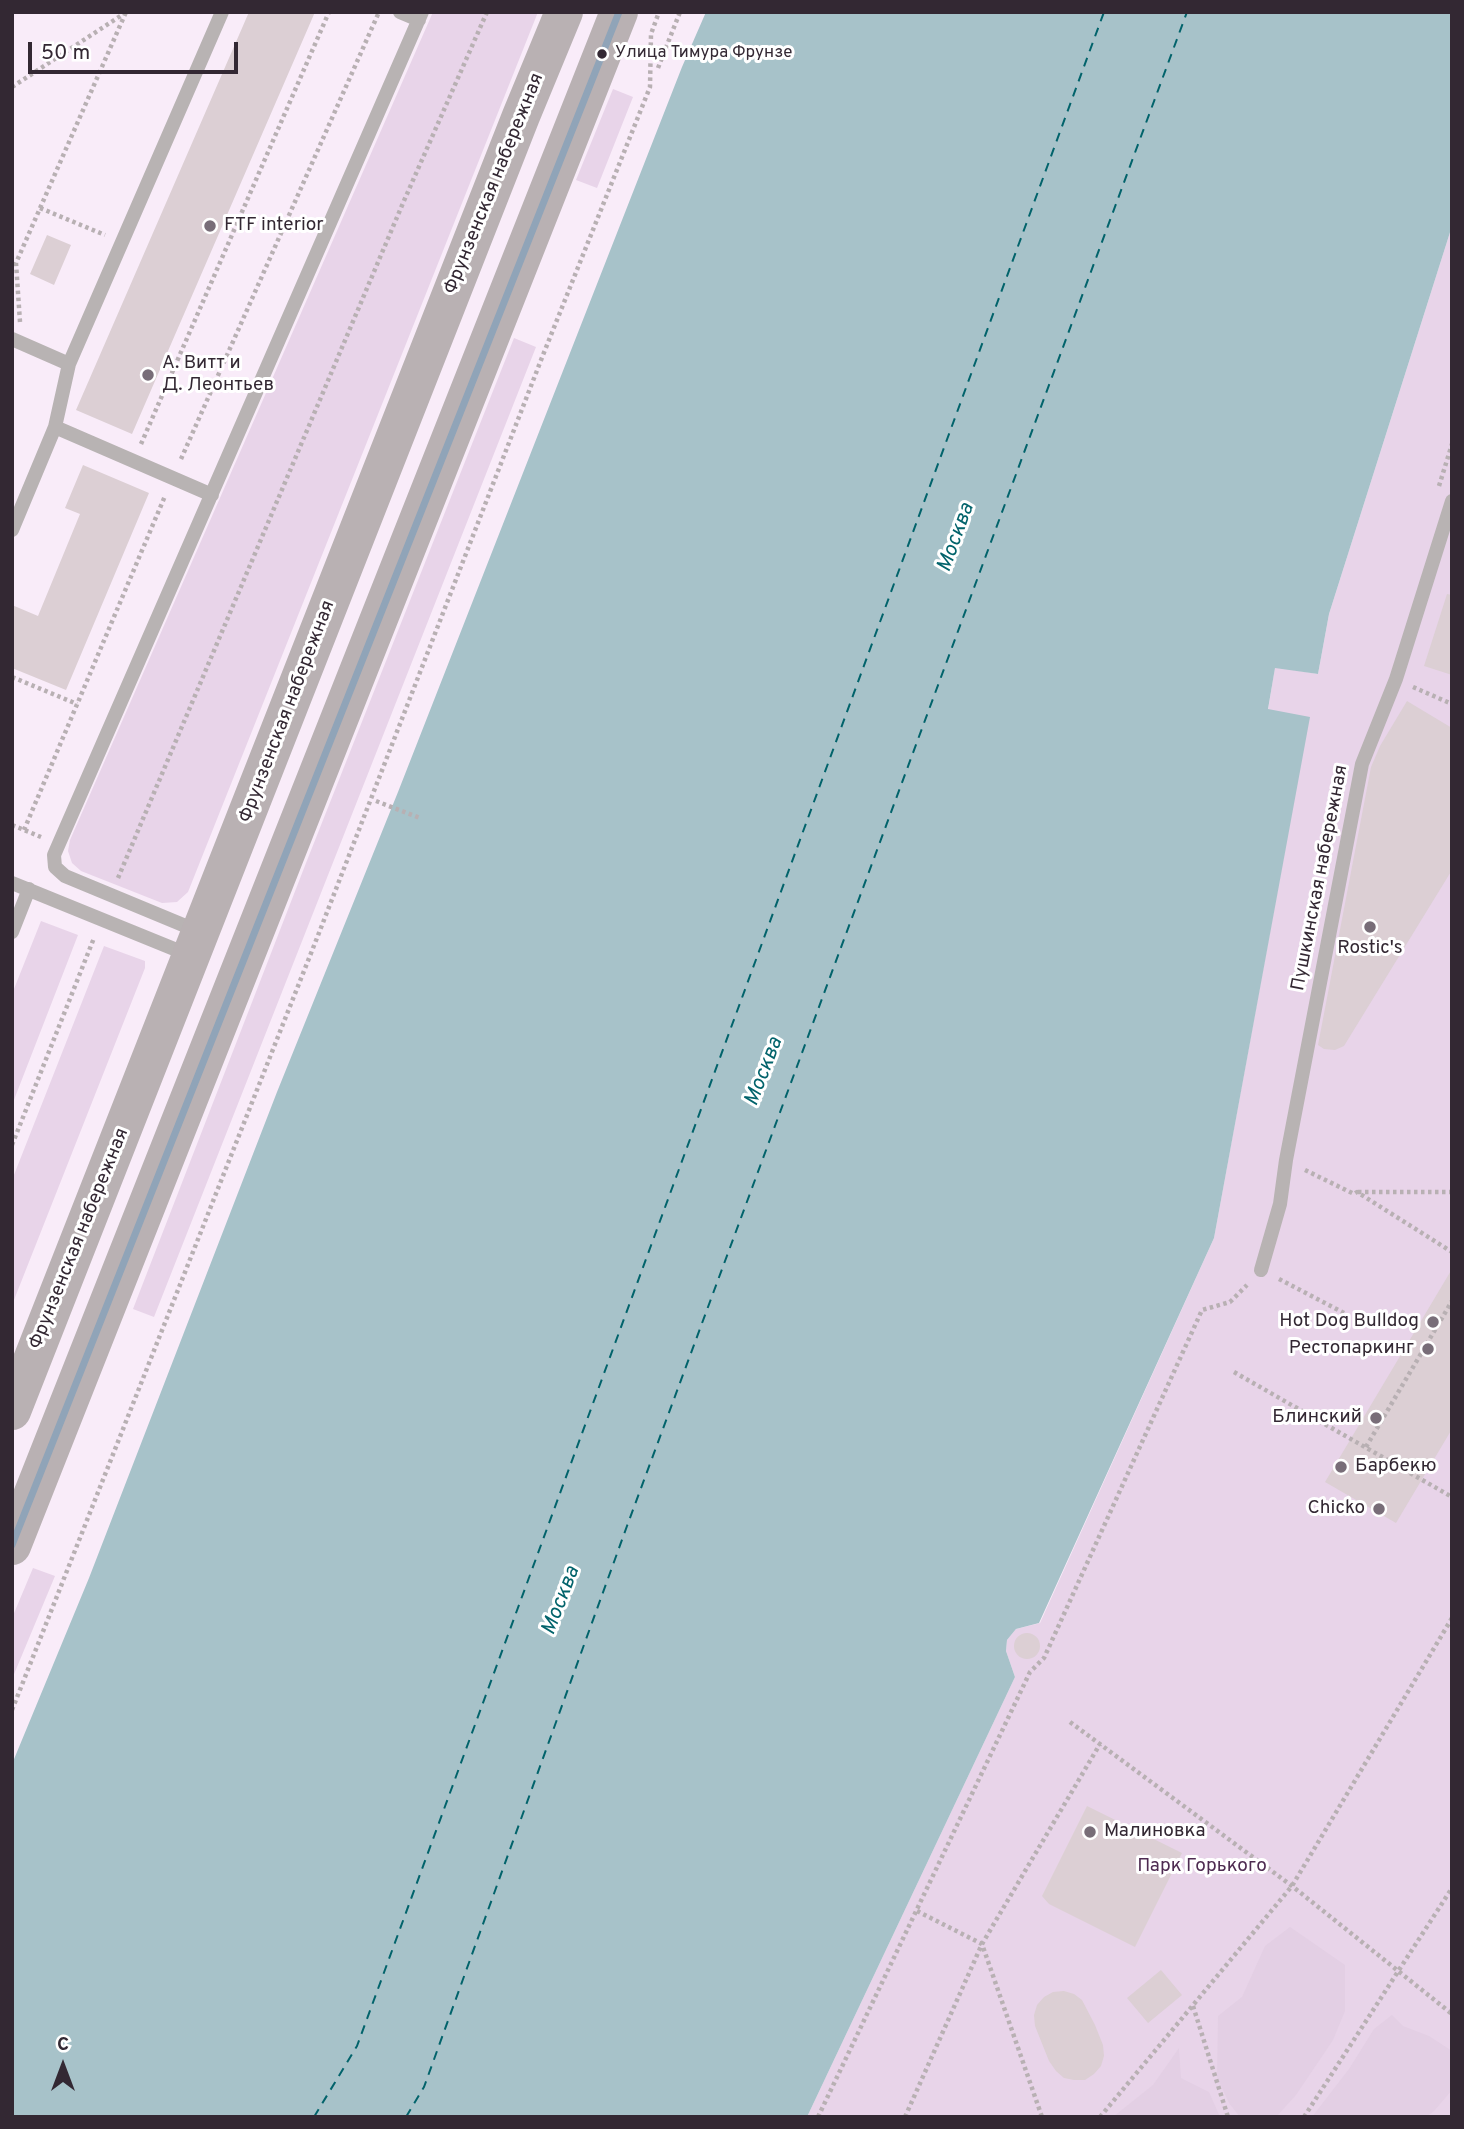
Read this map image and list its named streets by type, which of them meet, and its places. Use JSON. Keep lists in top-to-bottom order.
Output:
{
  "streets": {
    "main road": ["Фрунзенская набережная"],
    "lane": ["Пушкинская набережная"]
  },
  "water": ["Москва"],
  "parks": ["Парк Горького"],
  "places": [
    "Улица Тимура Фрунзе",
    "FTF interior",
    "А. Витт и Д. Леонтьев",
    "Rostic's",
    "Hot Dog Bulldog",
    "Рестопаркинг",
    "Блинский",
    "Барбекю",
    "Chicko",
    "Малиновка"
  ],
  "scale_bar": "50 m",
  "north": "top"
}
